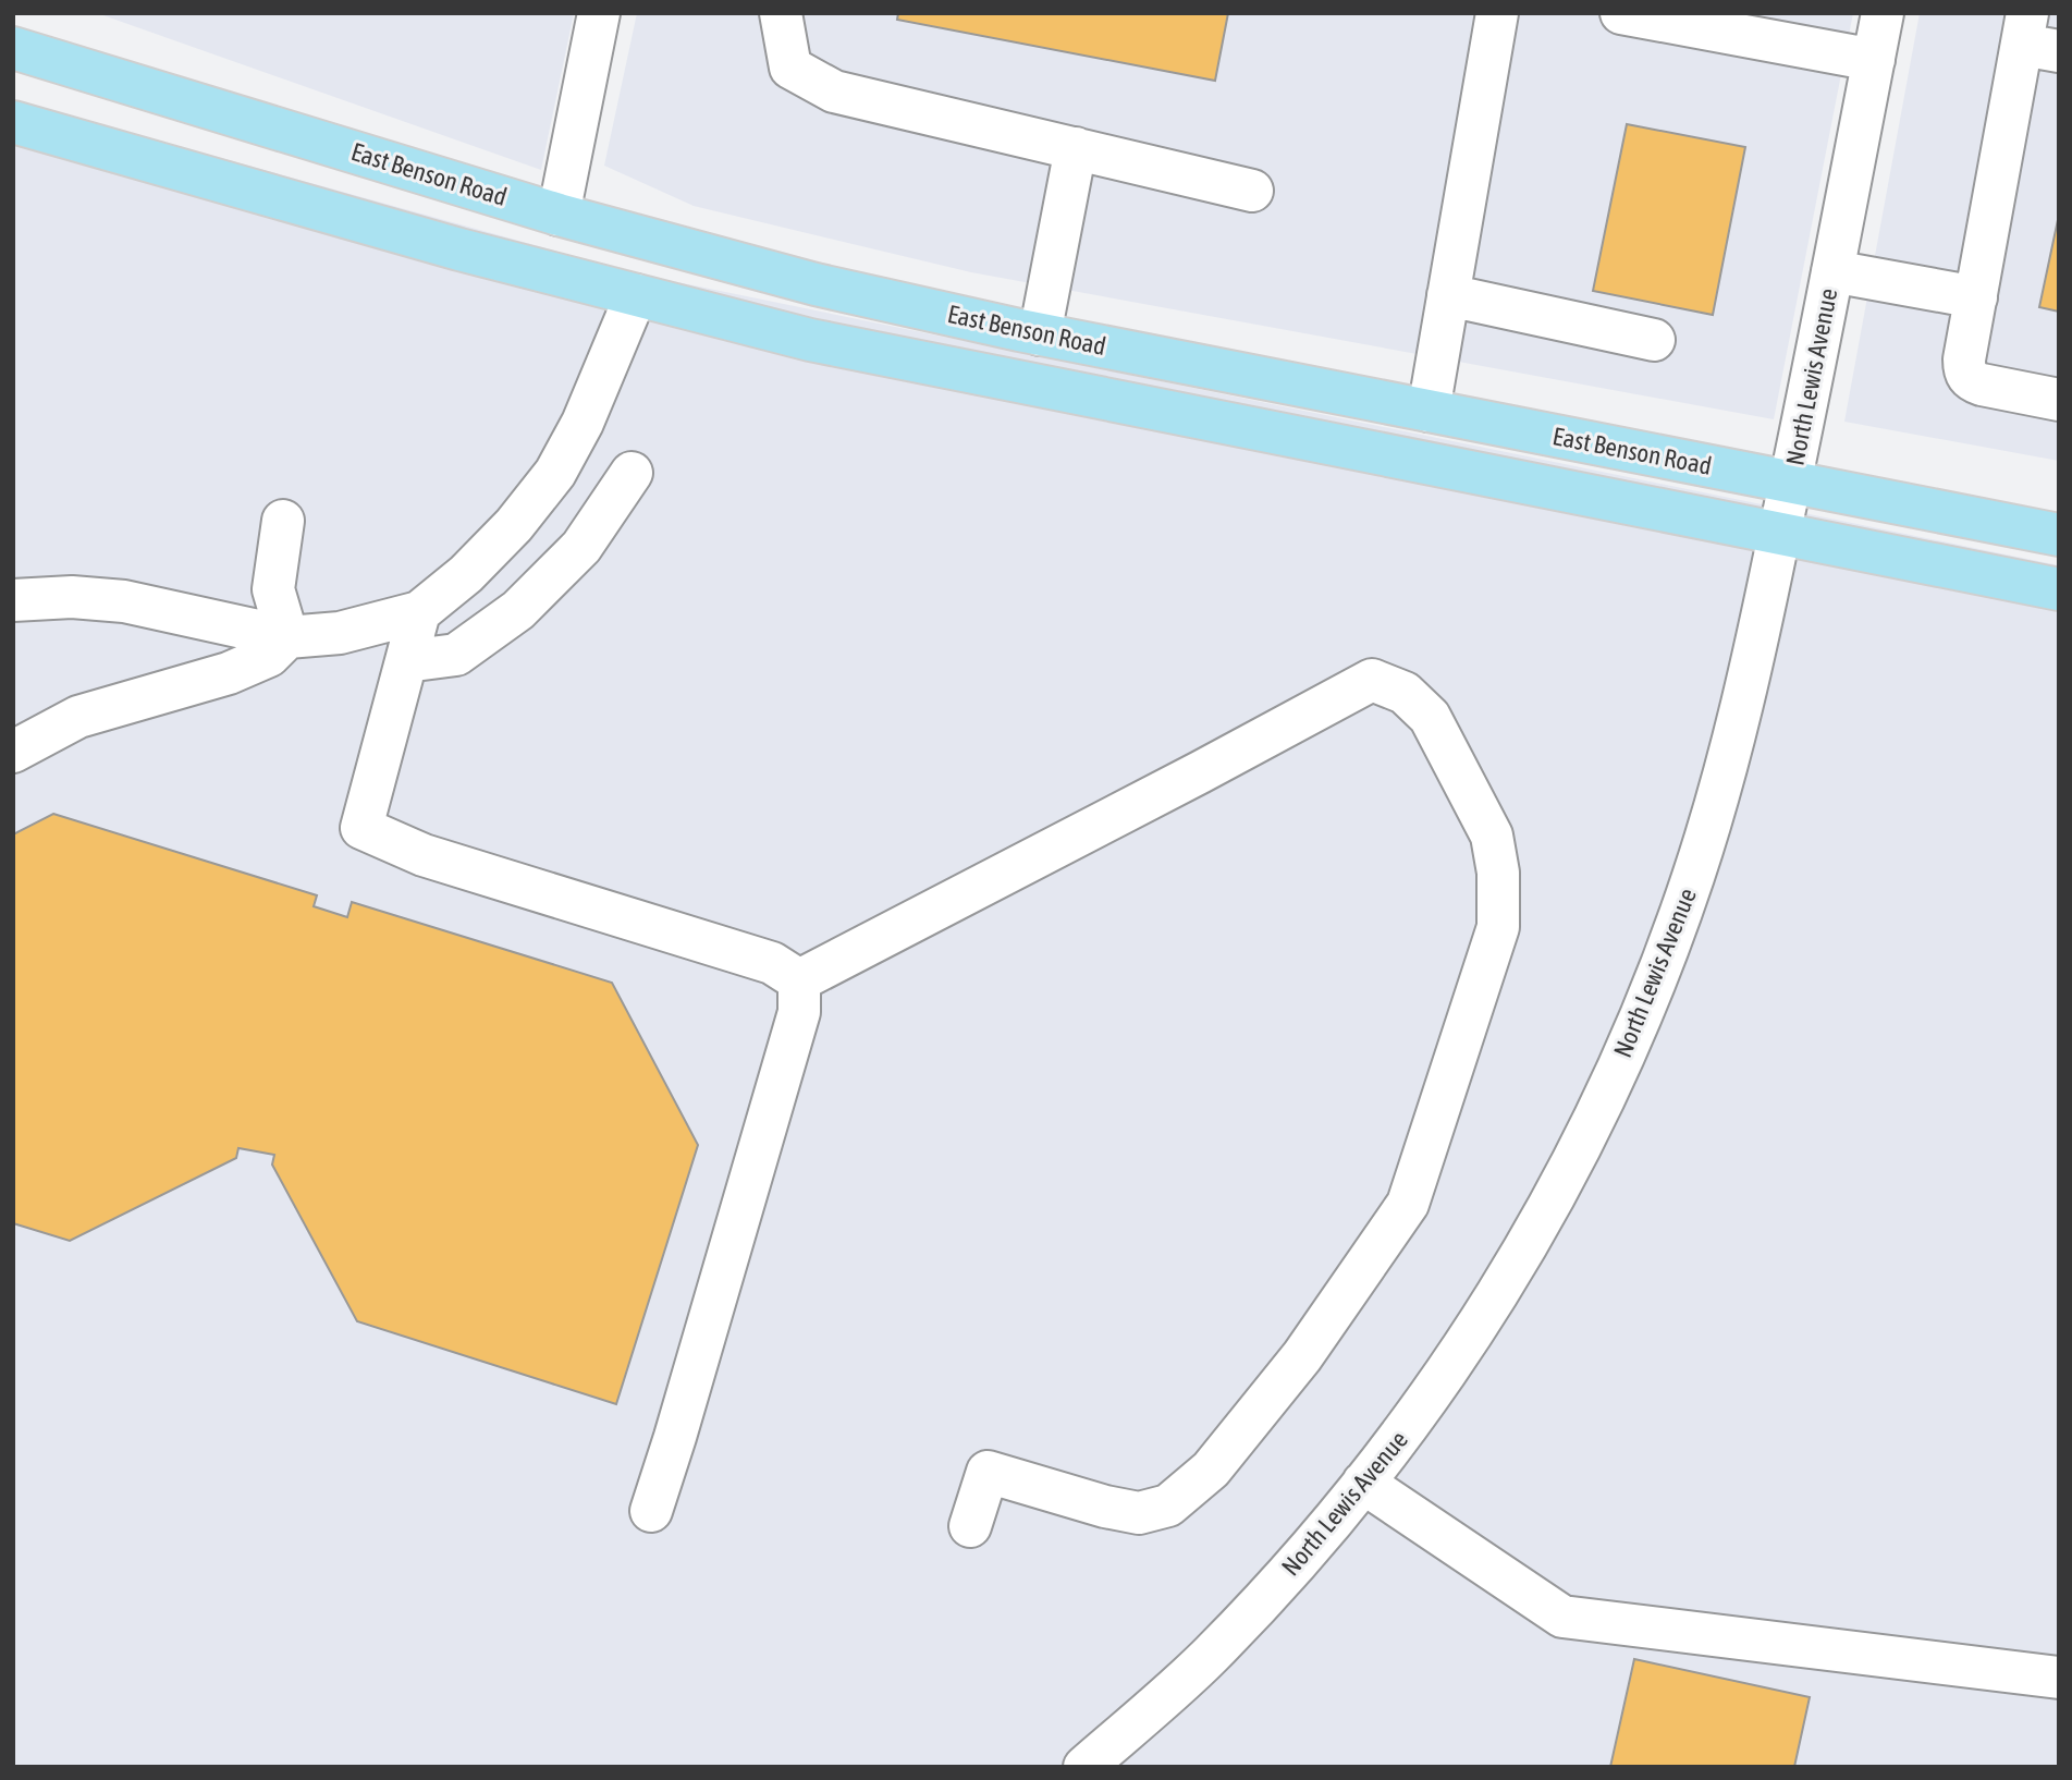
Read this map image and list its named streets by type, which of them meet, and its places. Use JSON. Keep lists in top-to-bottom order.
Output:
{
  "streets": {
    "main road": ["East Benson Road"],
    "street": ["North Lewis Avenue"]
  },
  "crossings": [
    ["East Benson Road", "North Lewis Avenue"]
  ]
}
